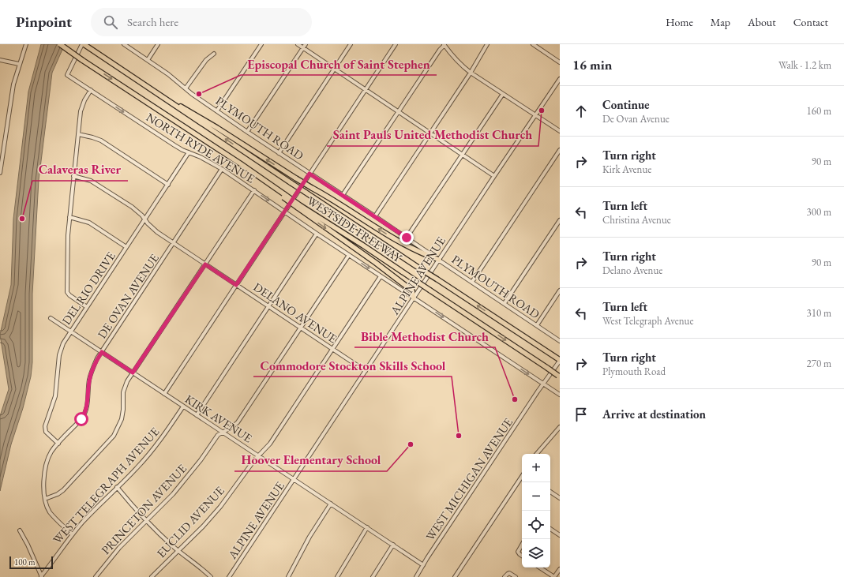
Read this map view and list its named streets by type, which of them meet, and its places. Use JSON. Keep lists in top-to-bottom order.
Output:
{
  "streets": {
    "highway": ["WESTSIDE FREEWAY"],
    "street": [
      "PLYMOUTH ROAD",
      "NORTH RYDE AVENUE",
      "ALPINE AVENUE",
      "DEL RIO DRIVE",
      "DE OVAN AVENUE",
      "DELANO AVENUE",
      "KIRK AVENUE",
      "WEST MICHIGAN AVENUE",
      "WEST TELEGRAPH AVENUE",
      "PRINCETON AVENUE",
      "EUCLID AVENUE"
    ]
  },
  "crossings": [
    ["PLYMOUTH ROAD", "ALPINE AVENUE"],
    ["NORTH RYDE AVENUE", "WESTSIDE FREEWAY"],
    ["NORTH RYDE AVENUE", "ALPINE AVENUE"],
    ["NORTH RYDE AVENUE", "DEL RIO DRIVE"],
    ["NORTH RYDE AVENUE", "DE OVAN AVENUE"],
    ["NORTH RYDE AVENUE", "WEST MICHIGAN AVENUE"],
    ["NORTH RYDE AVENUE", "PRINCETON AVENUE"],
    ["NORTH RYDE AVENUE", "EUCLID AVENUE"],
    ["WESTSIDE FREEWAY", "WEST MICHIGAN AVENUE"],
    ["ALPINE AVENUE", "DELANO AVENUE"],
    ["ALPINE AVENUE", "KIRK AVENUE"],
    ["DEL RIO DRIVE", "DE OVAN AVENUE"],
    ["DEL RIO DRIVE", "DELANO AVENUE"],
    ["DEL RIO DRIVE", "KIRK AVENUE"],
    ["DE OVAN AVENUE", "DELANO AVENUE"],
    ["DE OVAN AVENUE", "KIRK AVENUE"],
    ["DE OVAN AVENUE", "WEST TELEGRAPH AVENUE"],
    ["DELANO AVENUE", "PRINCETON AVENUE"],
    ["DELANO AVENUE", "EUCLID AVENUE"],
    ["KIRK AVENUE", "WEST MICHIGAN AVENUE"],
    ["KIRK AVENUE", "WEST TELEGRAPH AVENUE"],
    ["KIRK AVENUE", "PRINCETON AVENUE"],
    ["KIRK AVENUE", "EUCLID AVENUE"]
  ],
  "one_way": ["NORTH RYDE AVENUE"],
  "places": [
    "Episcopal Church of Saint Stephen",
    "Saint Pauls United Methodist Church",
    "Calaveras River",
    "Bible Methodist Church",
    "Commodore Stockton Skills School",
    "Hoover Elementary School"
  ],
  "scale_bar": "100 m",
  "page": {
    "header": "Pinpoint",
    "search": "Search here",
    "nav": [
      "Home",
      "Map",
      "About",
      "Contact"
    ],
    "heading": ["16 min", "Walk · 1.2 km"],
    "list": [
      ["Continue", "De Ovan Avenue", "160 m"],
      ["Turn right", "Kirk Avenue", "90 m"],
      ["Turn left", "Christina Avenue", "300 m"],
      ["Turn right", "Delano Avenue", "90 m"],
      ["Turn left", "West Telegraph Avenue", "310 m"],
      ["Turn right", "Plymouth Road", "270 m"],
      "Arrive at destination"
    ],
    "map_buttons": ["+", "−"],
    "scale": "100 m"
  }
}
